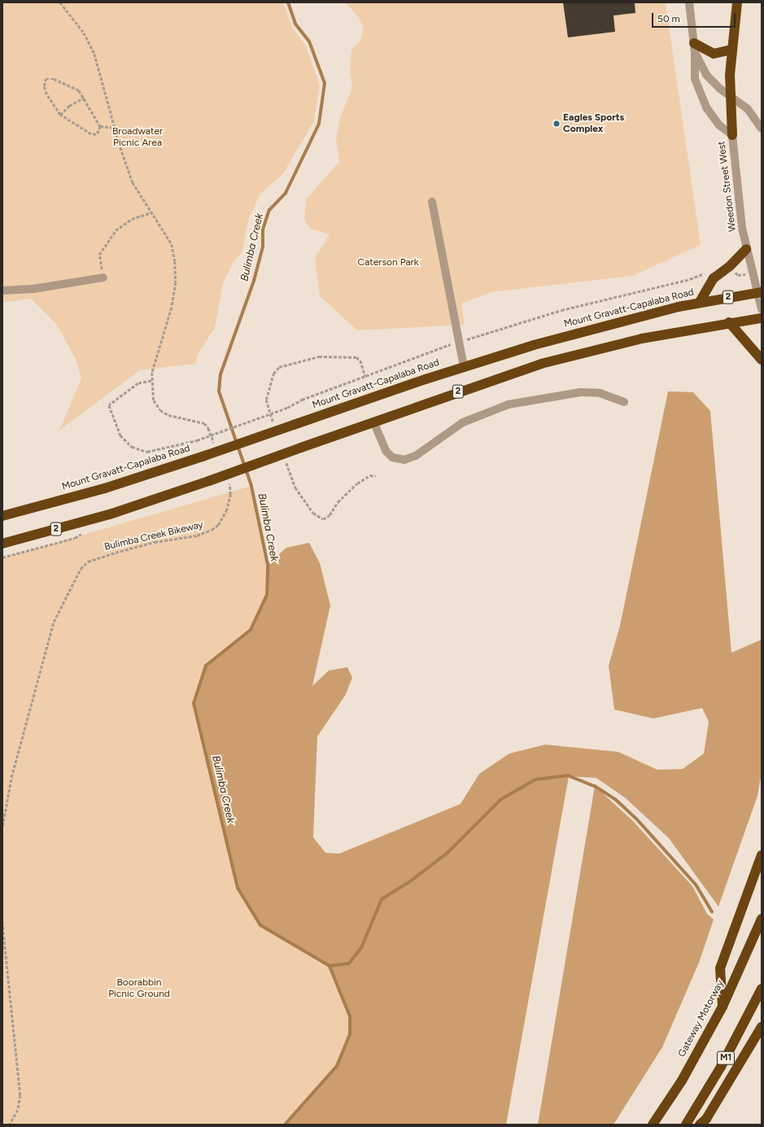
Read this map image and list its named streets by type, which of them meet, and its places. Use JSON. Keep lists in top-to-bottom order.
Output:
{
  "streets": {
    "highway": [
      "2",
      "Mount Gravatt-Capalaba Road",
      "Gateway Motorway",
      "M1"
    ],
    "street": ["Weedon Street West"],
    "path": ["Bulimba Creek Bikeway"]
  },
  "crossings": [
    ["Weedon Street West", "Mount Gravatt-Capalaba Road"]
  ],
  "water": ["Bulimba Creek"],
  "parks": ["Broadwater Picnic Area", "Caterson Park", "Boorabbin Picnic Ground"],
  "places": ["Eagles Sports Complex"],
  "scale_bar": "50 m"
}
